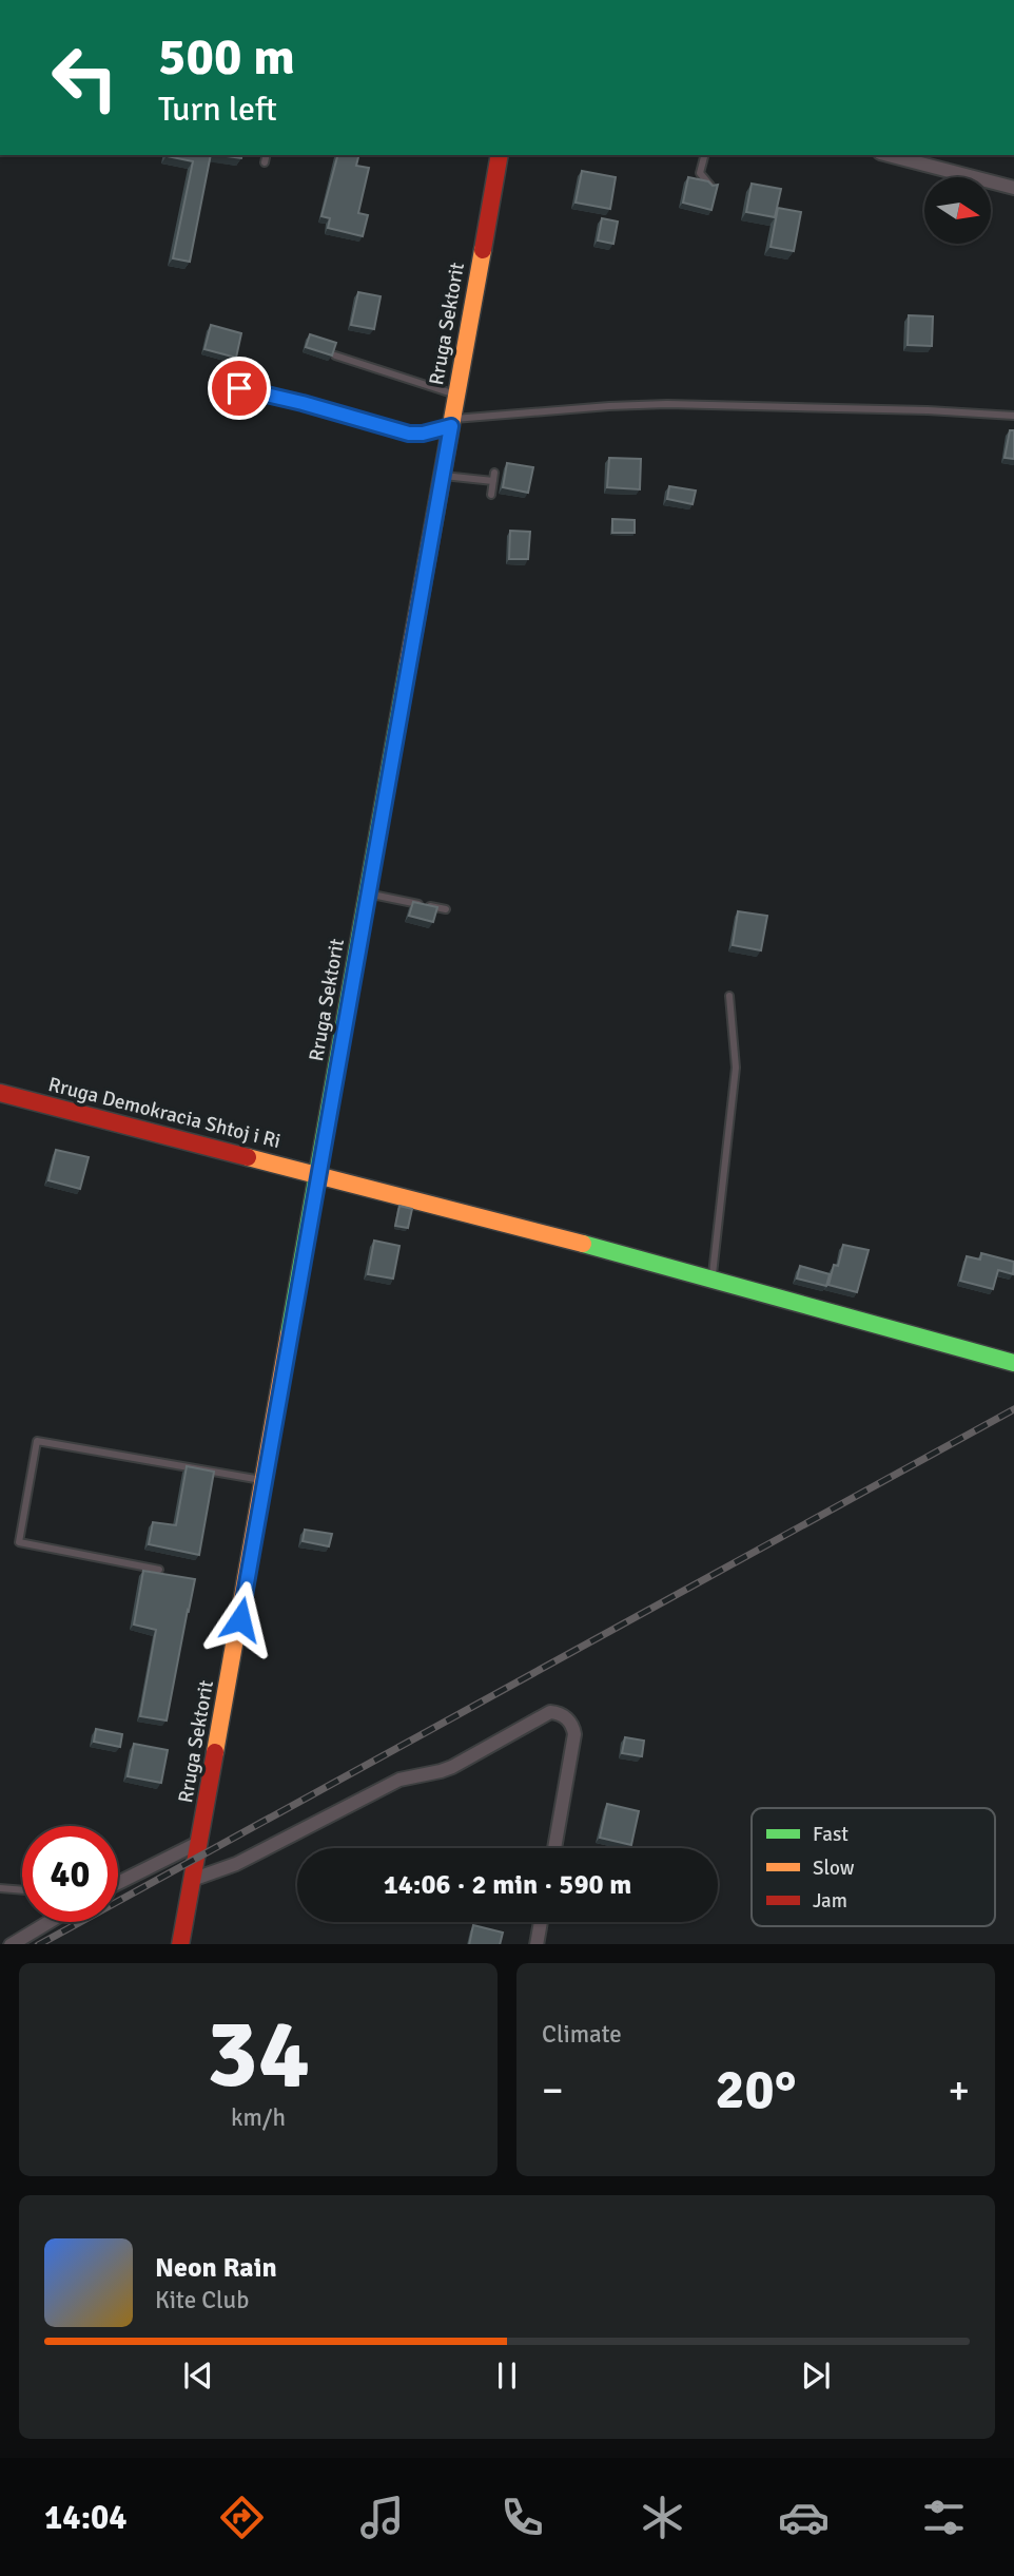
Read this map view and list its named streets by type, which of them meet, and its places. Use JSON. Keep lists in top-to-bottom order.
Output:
{
  "streets": {
    "street": ["Rruga Sektorit", "Rruga Demokracia Shtoj i Ri"]
  },
  "crossings": [
    ["Rruga Sektorit", "Rruga Demokracia Shtoj i Ri"]
  ],
  "legend": ["Fast", "Slow", "Jam"],
  "north": "right",
  "page": {
    "turn": ["500 m", "Turn left"],
    "limit": "40",
    "trip": "14:06 · 2 min · 590 m",
    "tile": [
      ["34", "km/h"],
      "Climate"
    ],
    "heat": ["−", "20°", "+"],
    "song": ["Neon Rain", "Kite Club"],
    "tabs": "14:04"
  }
}
